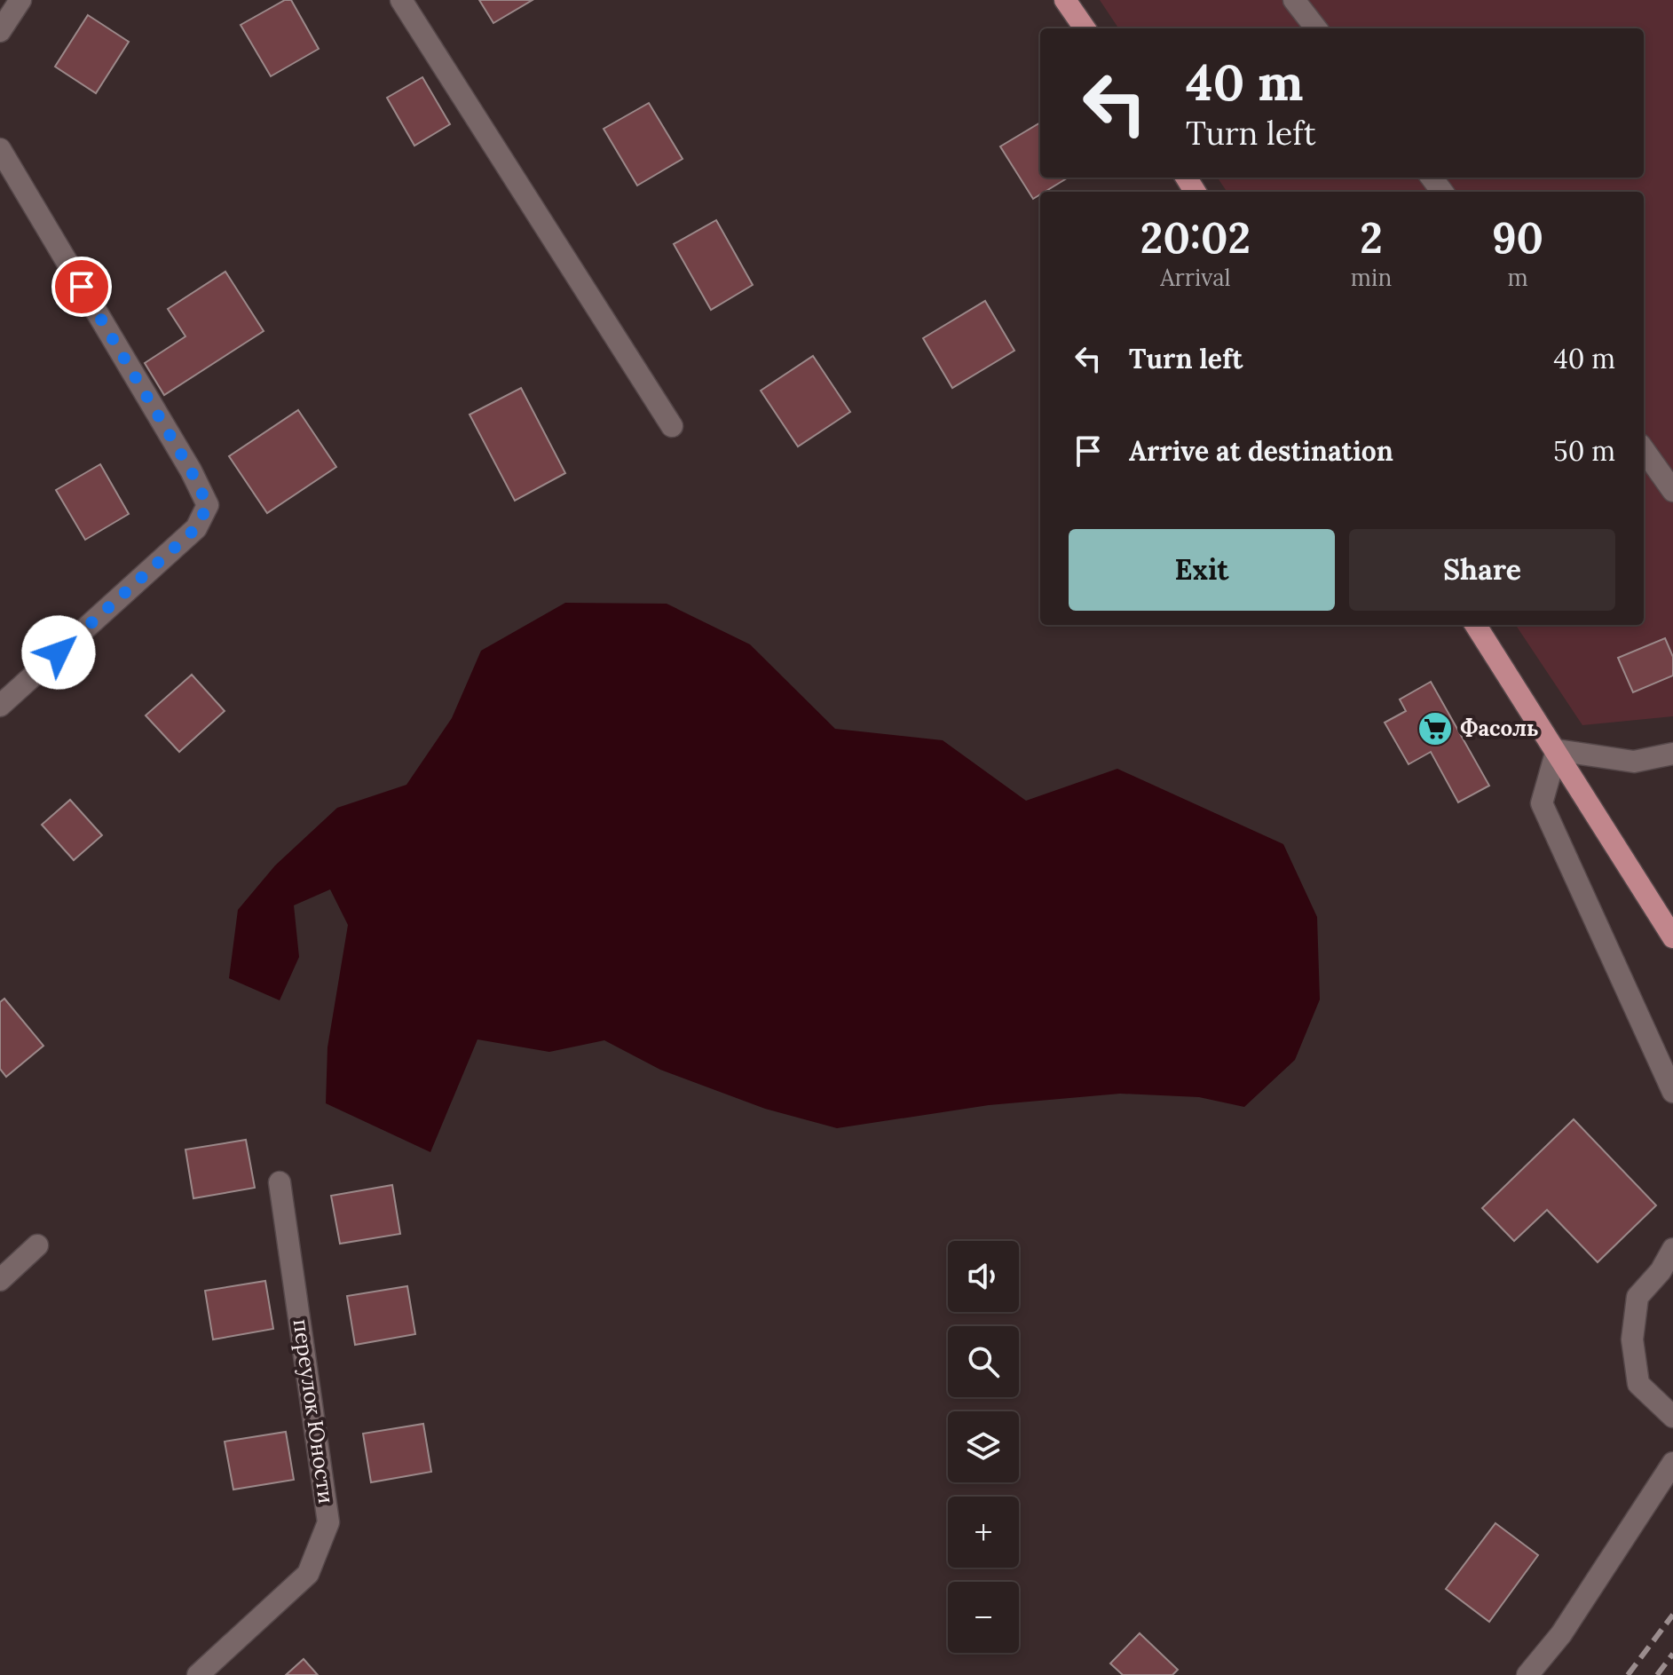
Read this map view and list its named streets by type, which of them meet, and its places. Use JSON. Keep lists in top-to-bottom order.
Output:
{
  "streets": {
    "street": ["переулок Юности"]
  },
  "places": {
    "supermarket": ["Фасоль"]
  },
  "page": {
    "turn": ["40 m", "Turn left"],
    "eta": [
      "20:02",
      "Arrival",
      "2",
      "min",
      "90",
      "m"
    ],
    "list": [
      {
        "name": "Turn left",
        "value": "40 m"
      },
      {
        "name": "Arrive at destination",
        "value": "50 m"
      }
    ],
    "buttons": ["Exit", "Share"],
    "map_buttons": ["+", "−"]
  }
}
